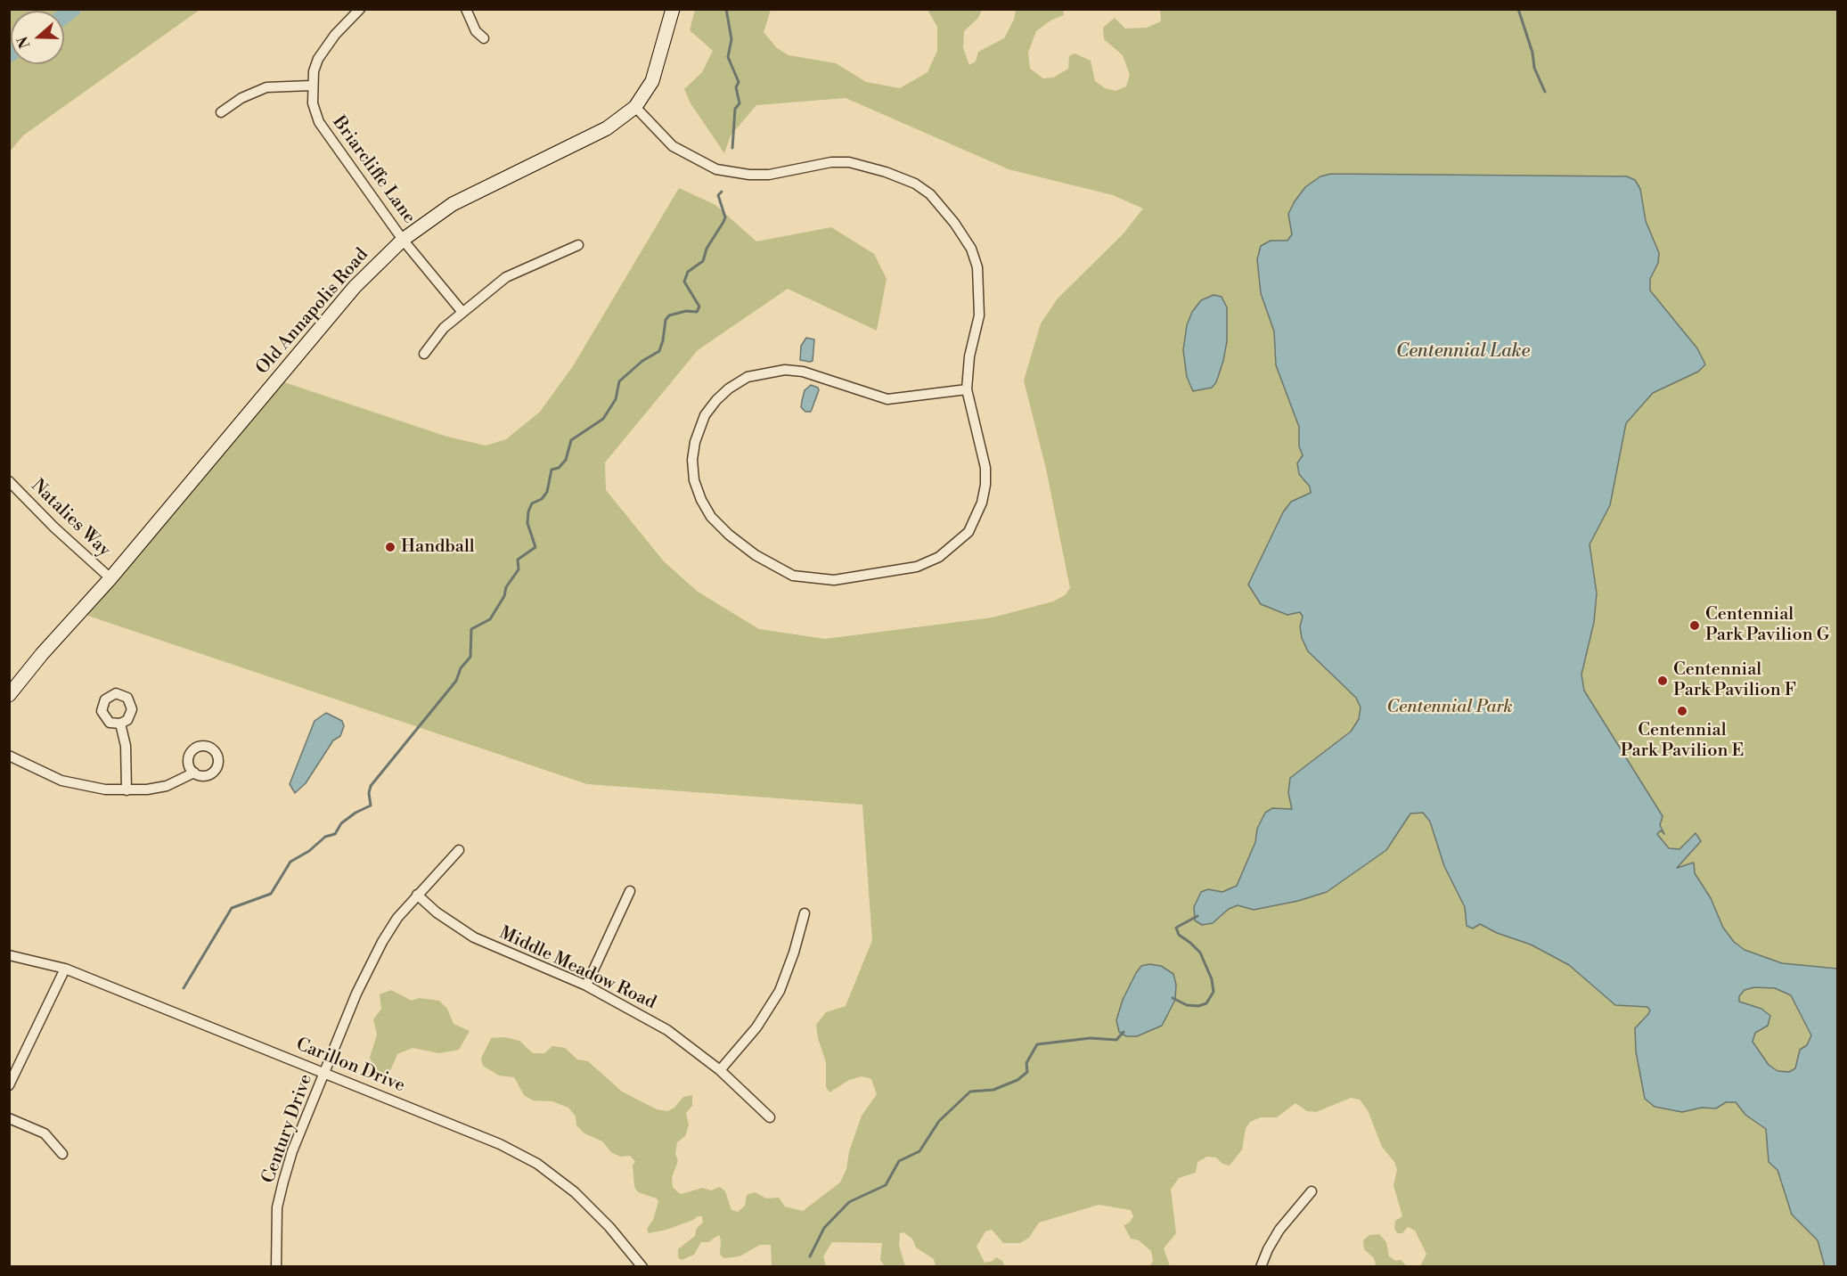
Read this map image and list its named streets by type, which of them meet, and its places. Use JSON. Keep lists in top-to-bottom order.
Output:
{
  "streets": {
    "street": [
      "Briarcliffe Lane",
      "Old Annapolis Road",
      "Natalies Way",
      "Middle Meadow Road",
      "Carillon Drive",
      "Century Drive"
    ]
  },
  "crossings": [
    ["Briarcliffe Lane", "Old Annapolis Road"],
    ["Old Annapolis Road", "Natalies Way"],
    ["Middle Meadow Road", "Century Drive"],
    ["Carillon Drive", "Century Drive"]
  ],
  "water": ["Centennial Lake"],
  "parks": ["Centennial Park"],
  "places": [
    "Handball",
    "Centennial Park Pavilion G",
    "Centennial Park Pavilion F",
    "Centennial Park Pavilion E"
  ],
  "north": "left"
}
